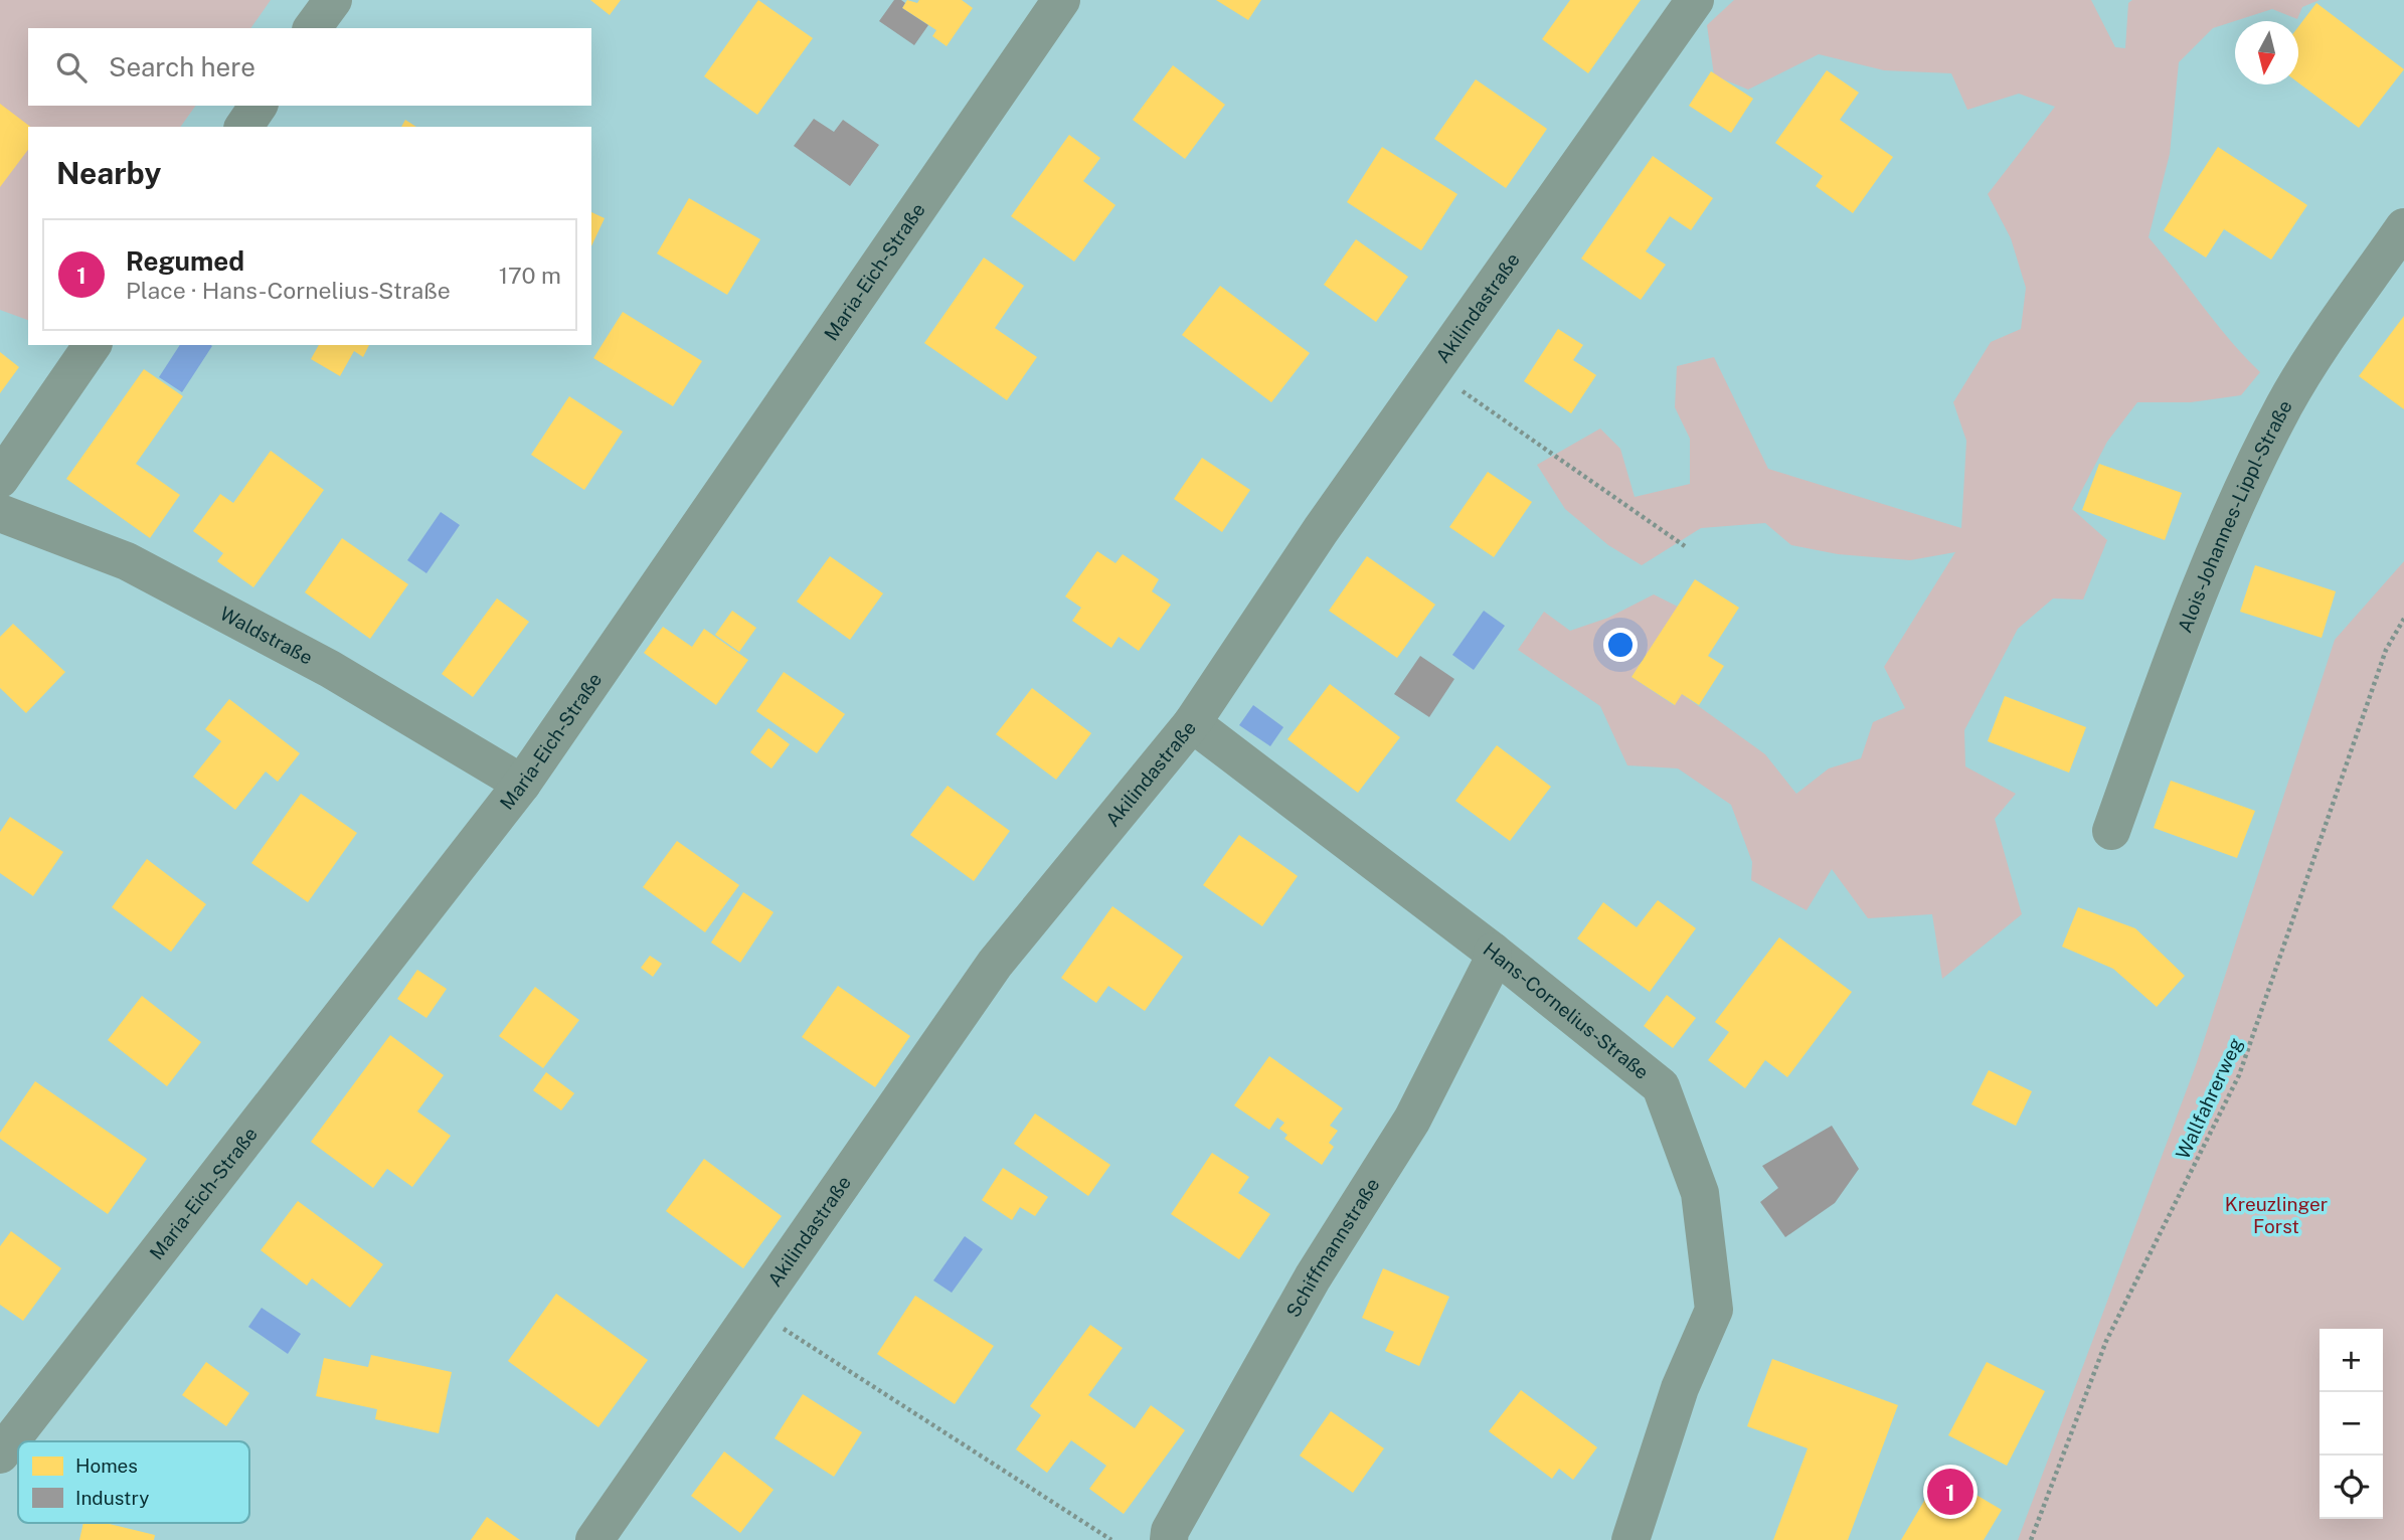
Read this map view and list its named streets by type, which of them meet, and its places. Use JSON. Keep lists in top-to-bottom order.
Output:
{
  "streets": {
    "street": [
      "Maria-Eich-Straße",
      "Akilindastraße",
      "Alois-Johannes-Lippl-Straße",
      "Waldstraße",
      "Hans-Cornelius-Straße",
      "Schiffmannstraße"
    ],
    "path": ["Wallfahrerweg"]
  },
  "crossings": [
    ["Maria-Eich-Straße", "Waldstraße"],
    ["Akilindastraße", "Hans-Cornelius-Straße"],
    ["Hans-Cornelius-Straße", "Schiffmannstraße"]
  ],
  "parks": ["Kreuzlinger Forst"],
  "legend": ["Homes", "Industry"],
  "north": "bottom",
  "page": {
    "search": "Search here",
    "heading": "Nearby",
    "list": [
      {
        "mark": "1",
        "name": "Regumed",
        "note": "Place · Hans-Cornelius-Straße",
        "value": "170 m"
      }
    ],
    "map_buttons": ["+", "−"],
    "pins": "1"
  }
}
